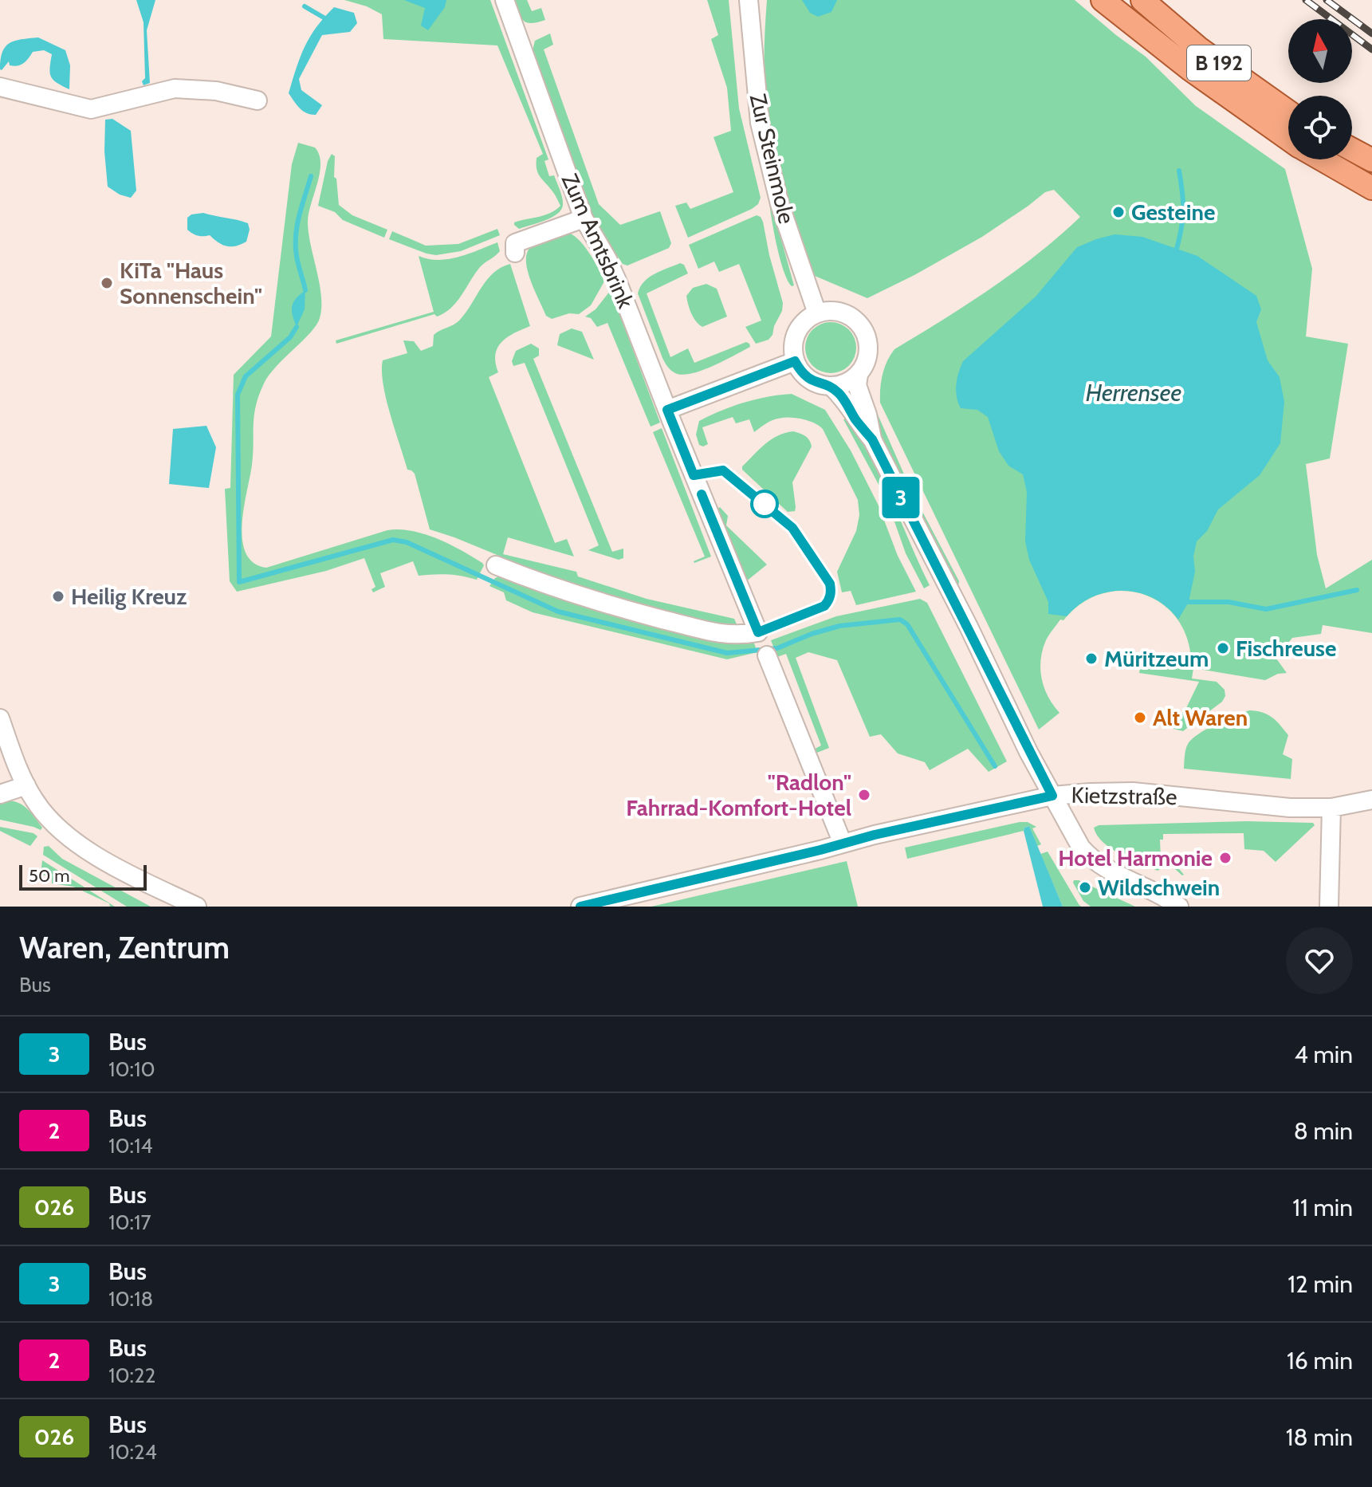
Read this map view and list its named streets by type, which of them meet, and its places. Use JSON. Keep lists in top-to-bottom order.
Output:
{
  "streets": {
    "main road": ["B 192"],
    "street": ["Zur Steinmole", "Zum Amtsbrink", "Kietzstraße"]
  },
  "water": ["Herrensee"],
  "places": [
    "Gesteine",
    "KiTa \"Haus Sonnenschein\"",
    "Heilig Kreuz",
    "Fischreuse",
    "Müritzeum",
    "Alt Waren",
    "\"Radlon\" Fahrrad-Komfort-Hotel",
    "Hotel Harmonie",
    "Wildschwein"
  ],
  "lines": ["bus line 3"],
  "scale_bar": "50 m",
  "north": "top",
  "page": {
    "on_map": "3",
    "scale": "50 m",
    "heading": ["Waren, Zentrum", "Bus"],
    "list": [
      {
        "mark": "3",
        "name": "Bus",
        "note": "10:10",
        "value": "4 min"
      },
      {
        "mark": "2",
        "name": "Bus",
        "note": "10:14",
        "value": "8 min"
      },
      {
        "mark": "026",
        "name": "Bus",
        "note": "10:17",
        "value": "11 min"
      },
      {
        "mark": "3",
        "name": "Bus",
        "note": "10:18",
        "value": "12 min"
      },
      {
        "mark": "2",
        "name": "Bus",
        "note": "10:22",
        "value": "16 min"
      },
      {
        "mark": "026",
        "name": "Bus",
        "note": "10:24",
        "value": "18 min"
      }
    ]
  }
}
